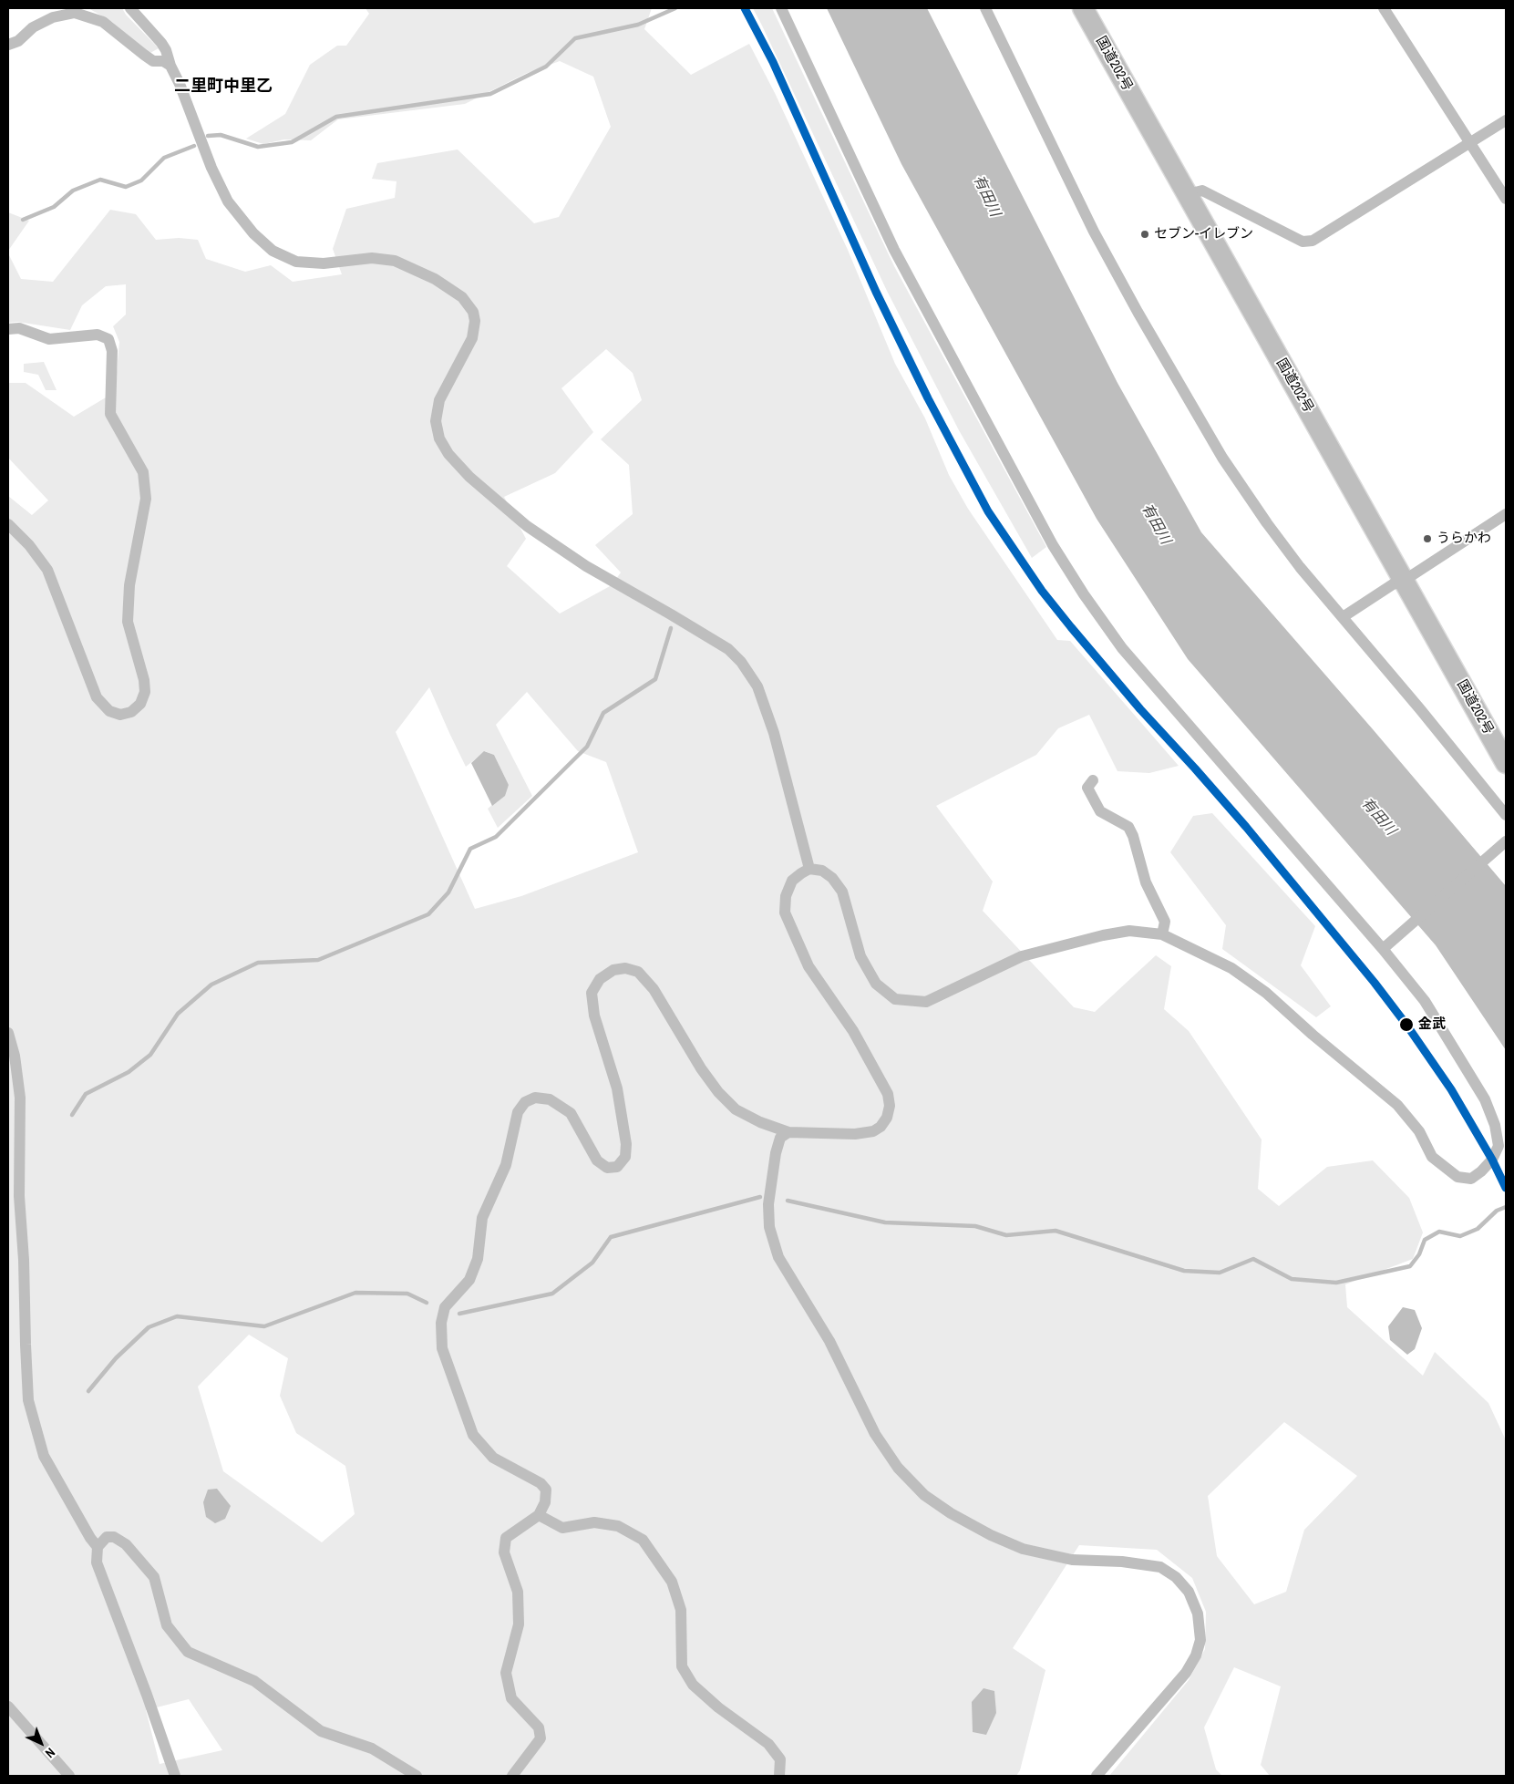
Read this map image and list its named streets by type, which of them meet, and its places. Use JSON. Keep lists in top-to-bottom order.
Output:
{
  "streets": {
    "highway": ["国道202号"]
  },
  "districts": ["二里町中里乙"],
  "water": ["有田川"],
  "places": ["セブン-イレブン", "うらかわ", "金武"],
  "north": "bottom right"
}
